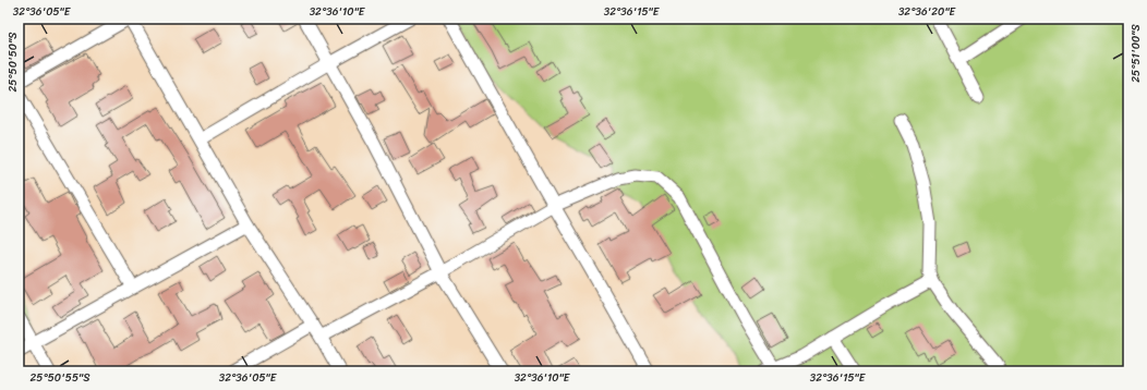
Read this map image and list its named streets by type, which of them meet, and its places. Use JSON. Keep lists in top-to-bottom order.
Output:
{
  "coordinates": [
    "32°36'05\"E",
    "32°36'10\"E",
    "32°36'15\"E",
    "32°36'20\"E",
    "25°51'00\"S",
    "25°50'50\"S",
    "25°50'55\"S"
  ]
}
